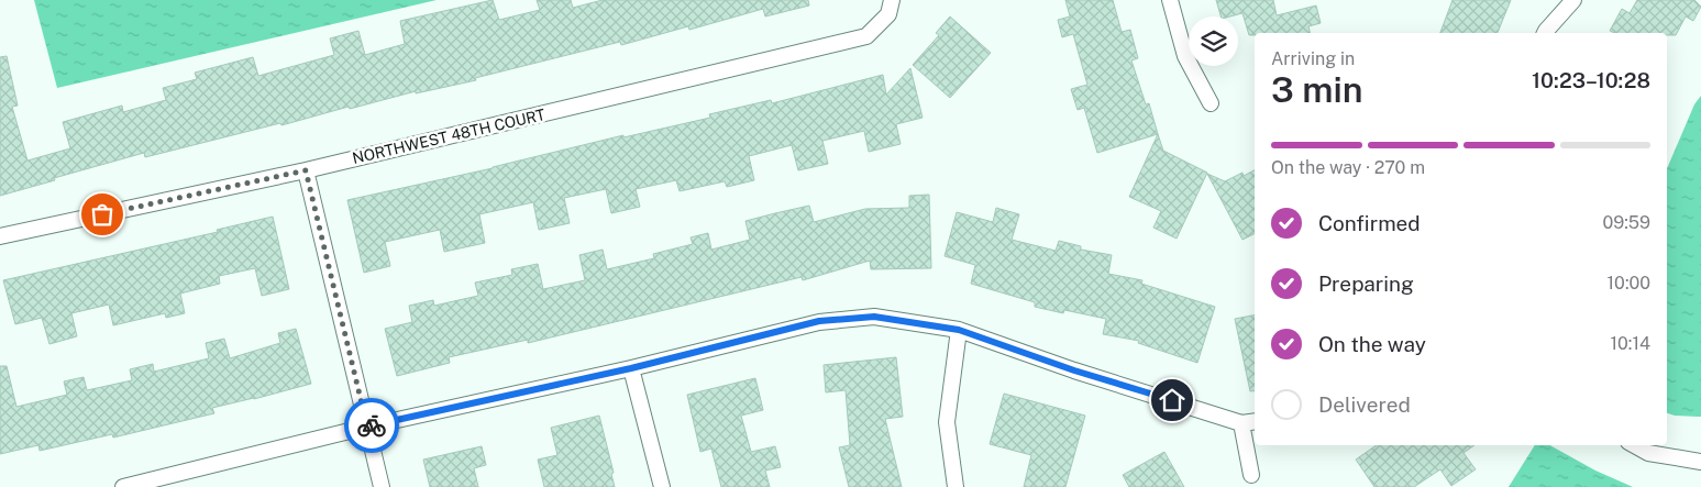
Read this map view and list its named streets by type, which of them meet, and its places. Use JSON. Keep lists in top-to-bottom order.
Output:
{
  "streets": {
    "street": ["NORTHWEST 48TH COURT"]
  },
  "page": {
    "heading": ["3 min", "Arriving in", "10:23–10:28"],
    "bar": "On the way · 270 m",
    "list": [
      ["Confirmed", "09:59"],
      ["Preparing", "10:00"],
      ["On the way", "10:14"],
      "Delivered"
    ]
  }
}
